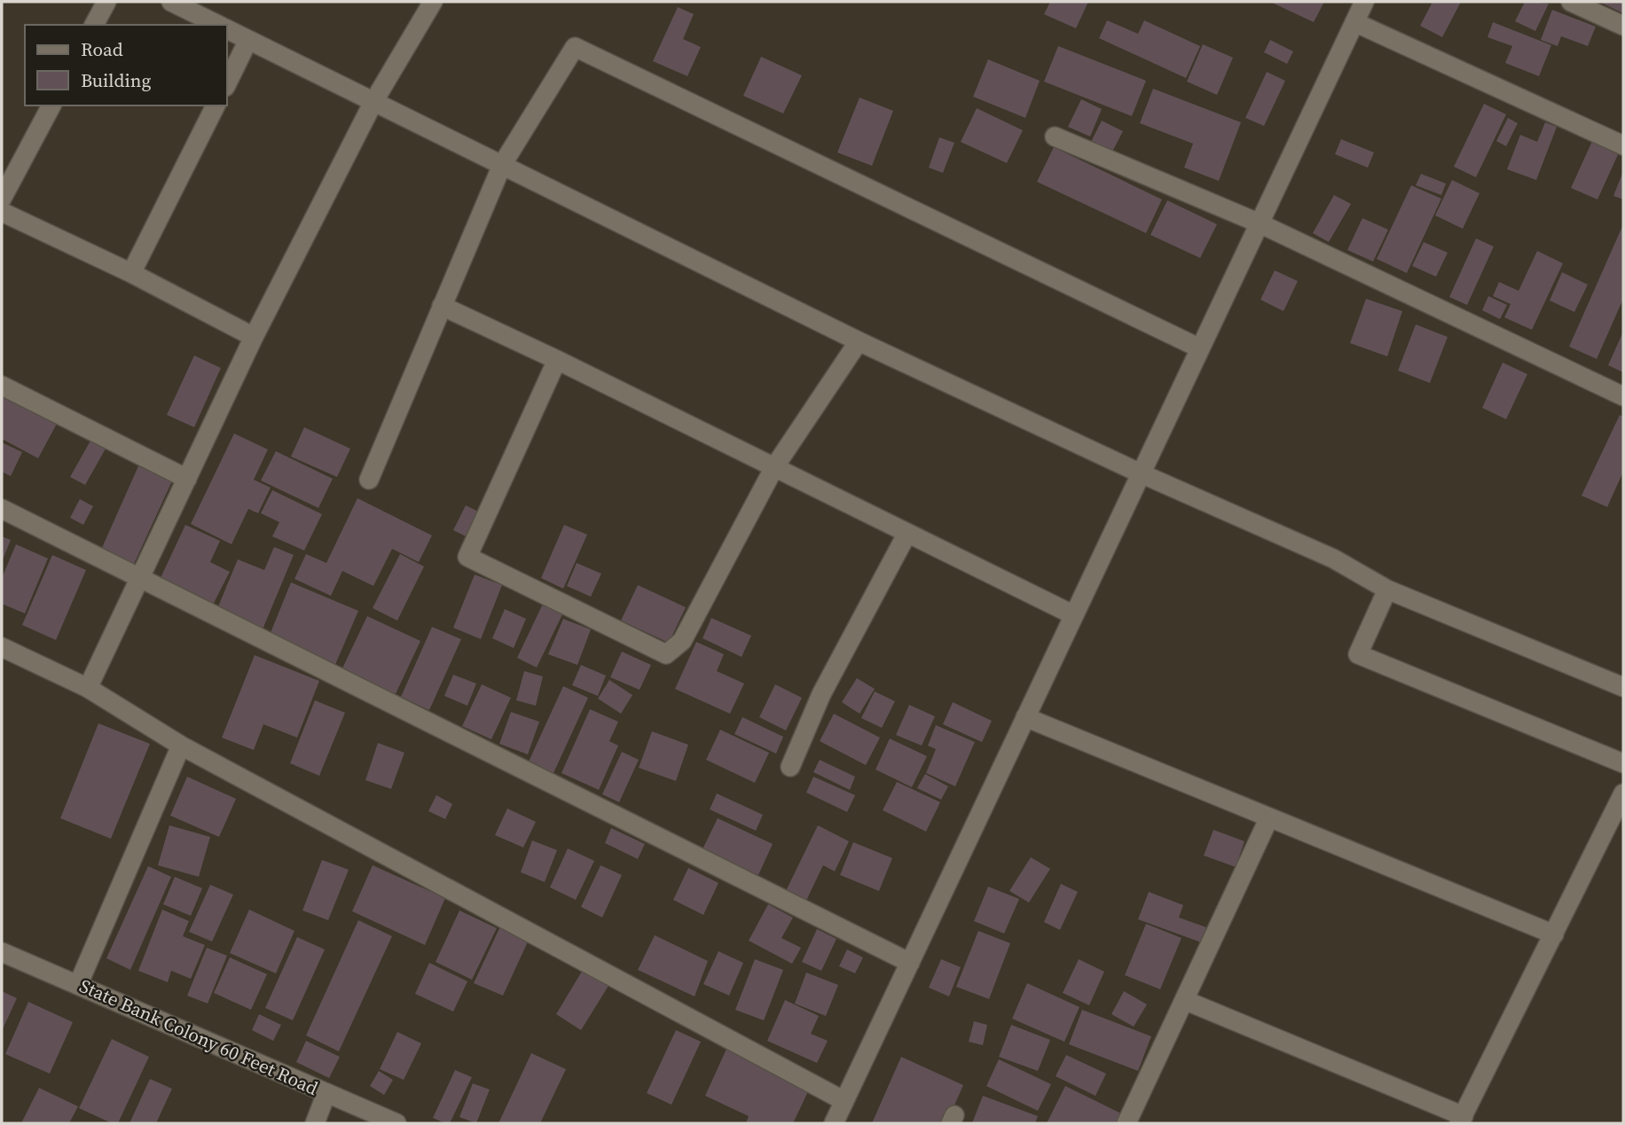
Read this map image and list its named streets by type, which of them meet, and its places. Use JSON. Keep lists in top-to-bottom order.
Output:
{
  "streets": {
    "street": ["State Bank Colony 60 Feet Road"]
  },
  "legend": ["Road", "Building"]
}
